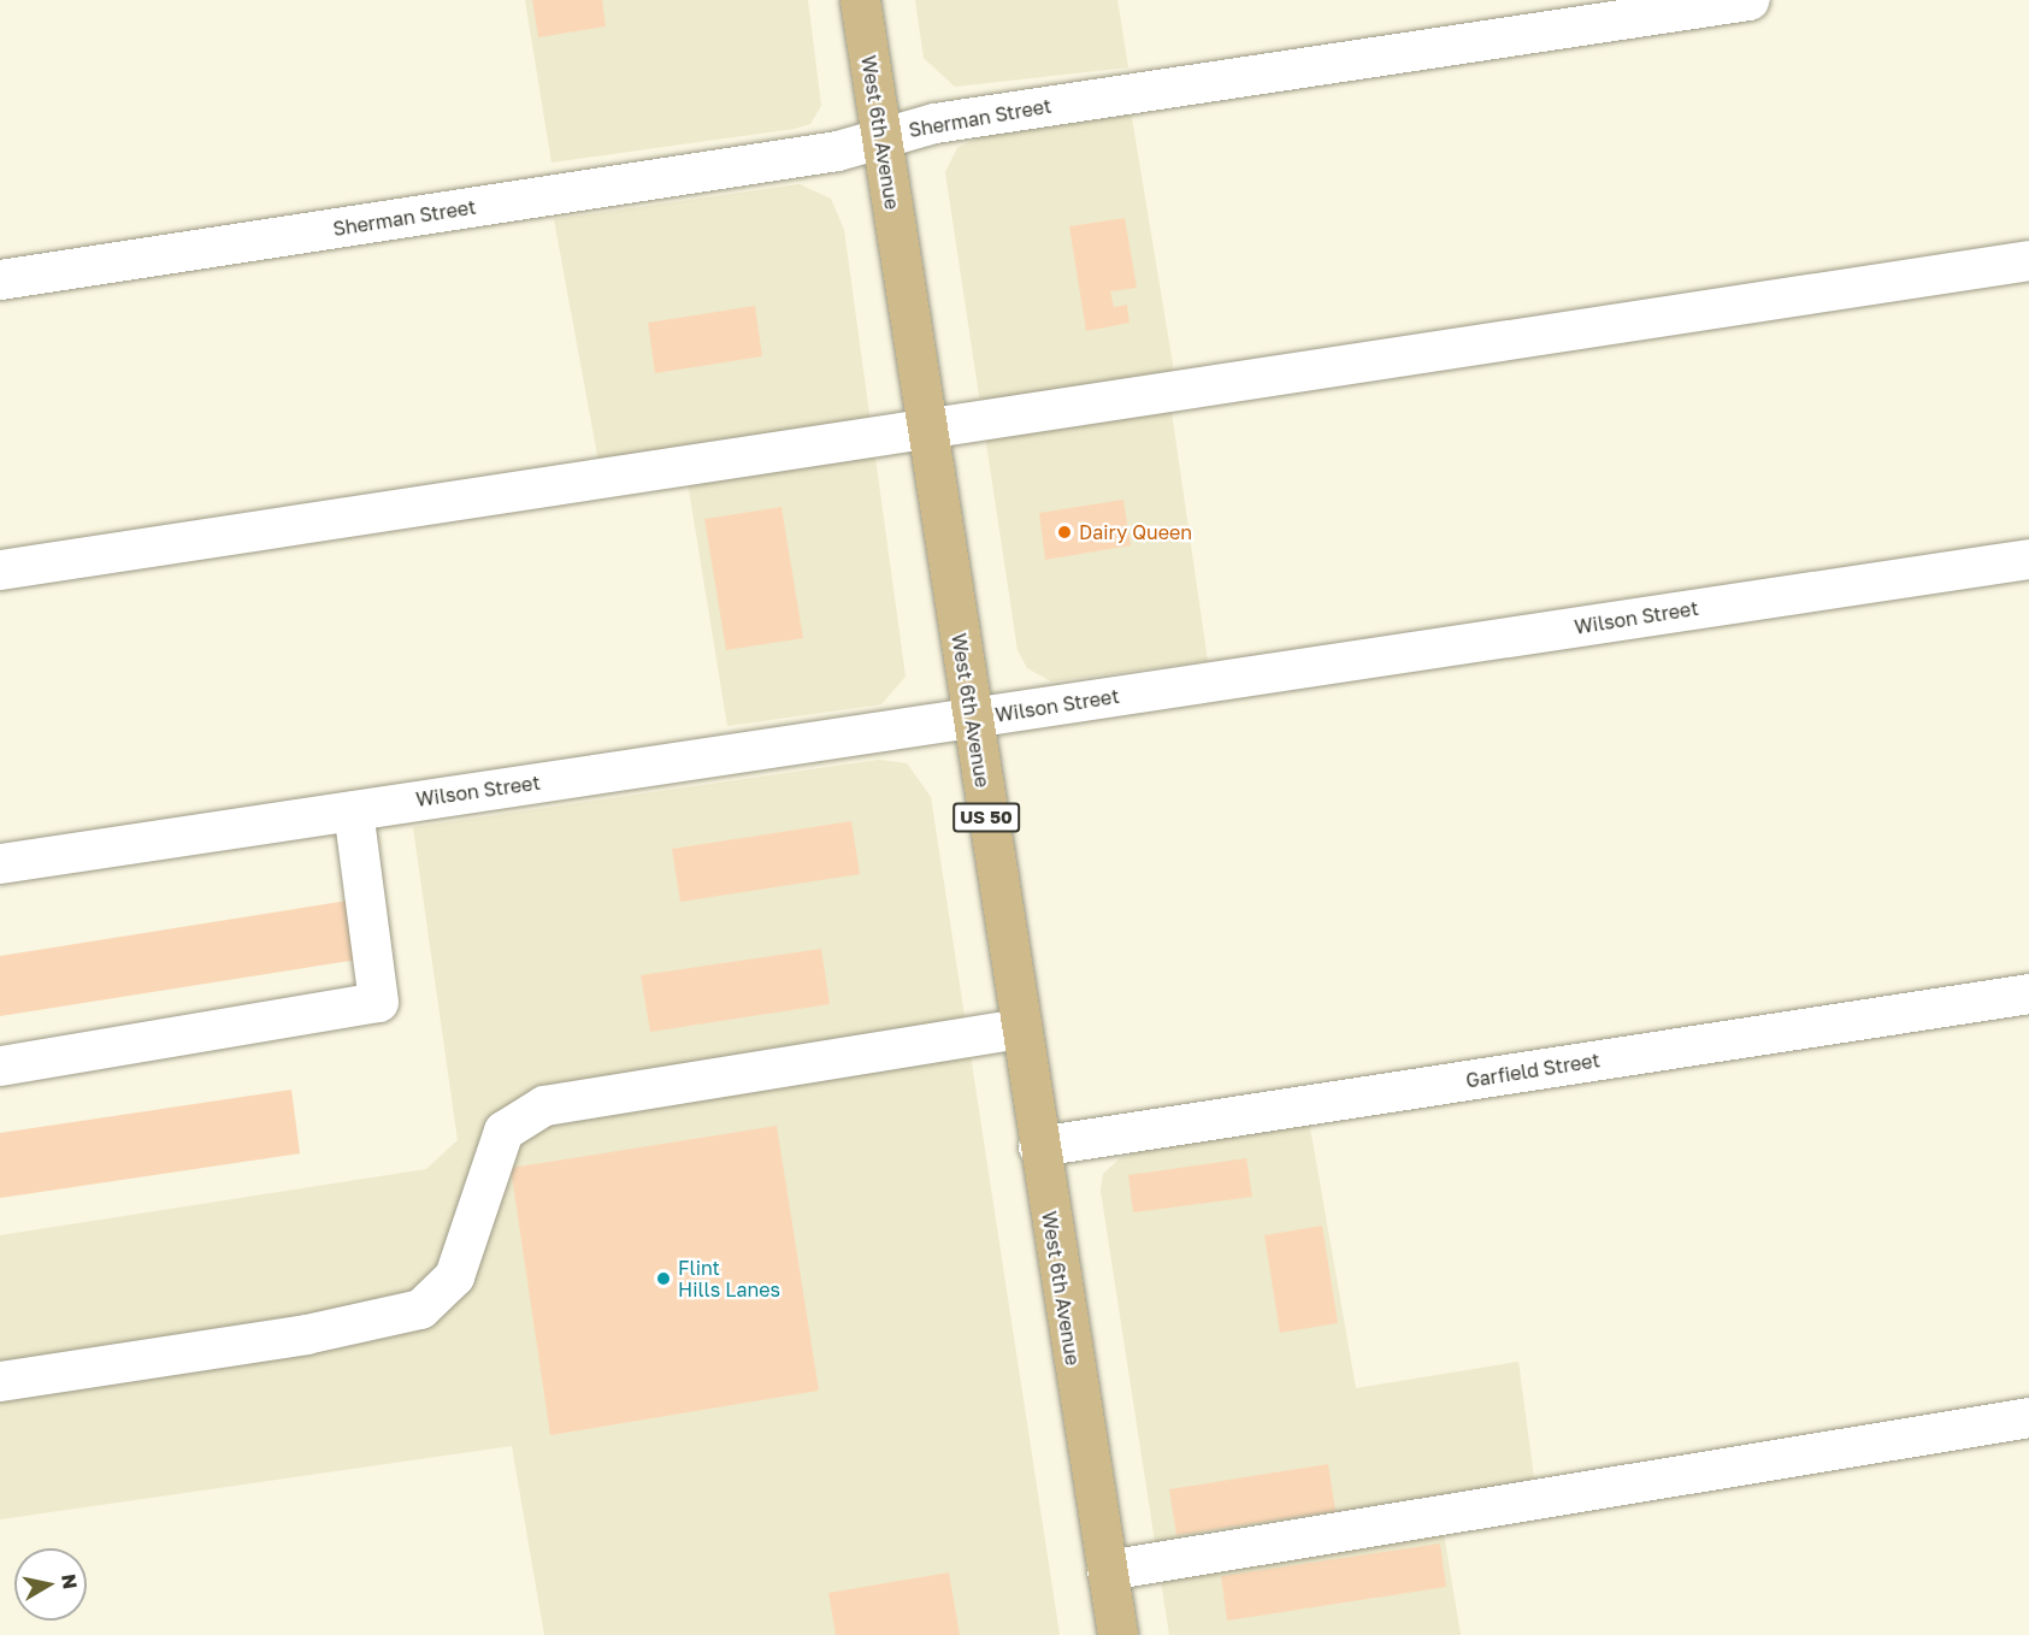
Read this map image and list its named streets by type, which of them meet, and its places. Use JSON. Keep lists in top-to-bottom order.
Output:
{
  "streets": {
    "main road": ["West 6th Avenue", "US 50"],
    "street": ["Sherman Street", "Wilson Street", "Garfield Street"]
  },
  "crossings": [
    ["Sherman Street", "West 6th Avenue"],
    ["West 6th Avenue", "Wilson Street"],
    ["West 6th Avenue", "Garfield Street"]
  ],
  "places": ["Dairy Queen", "Flint Hills Lanes"],
  "north": "right"
}
